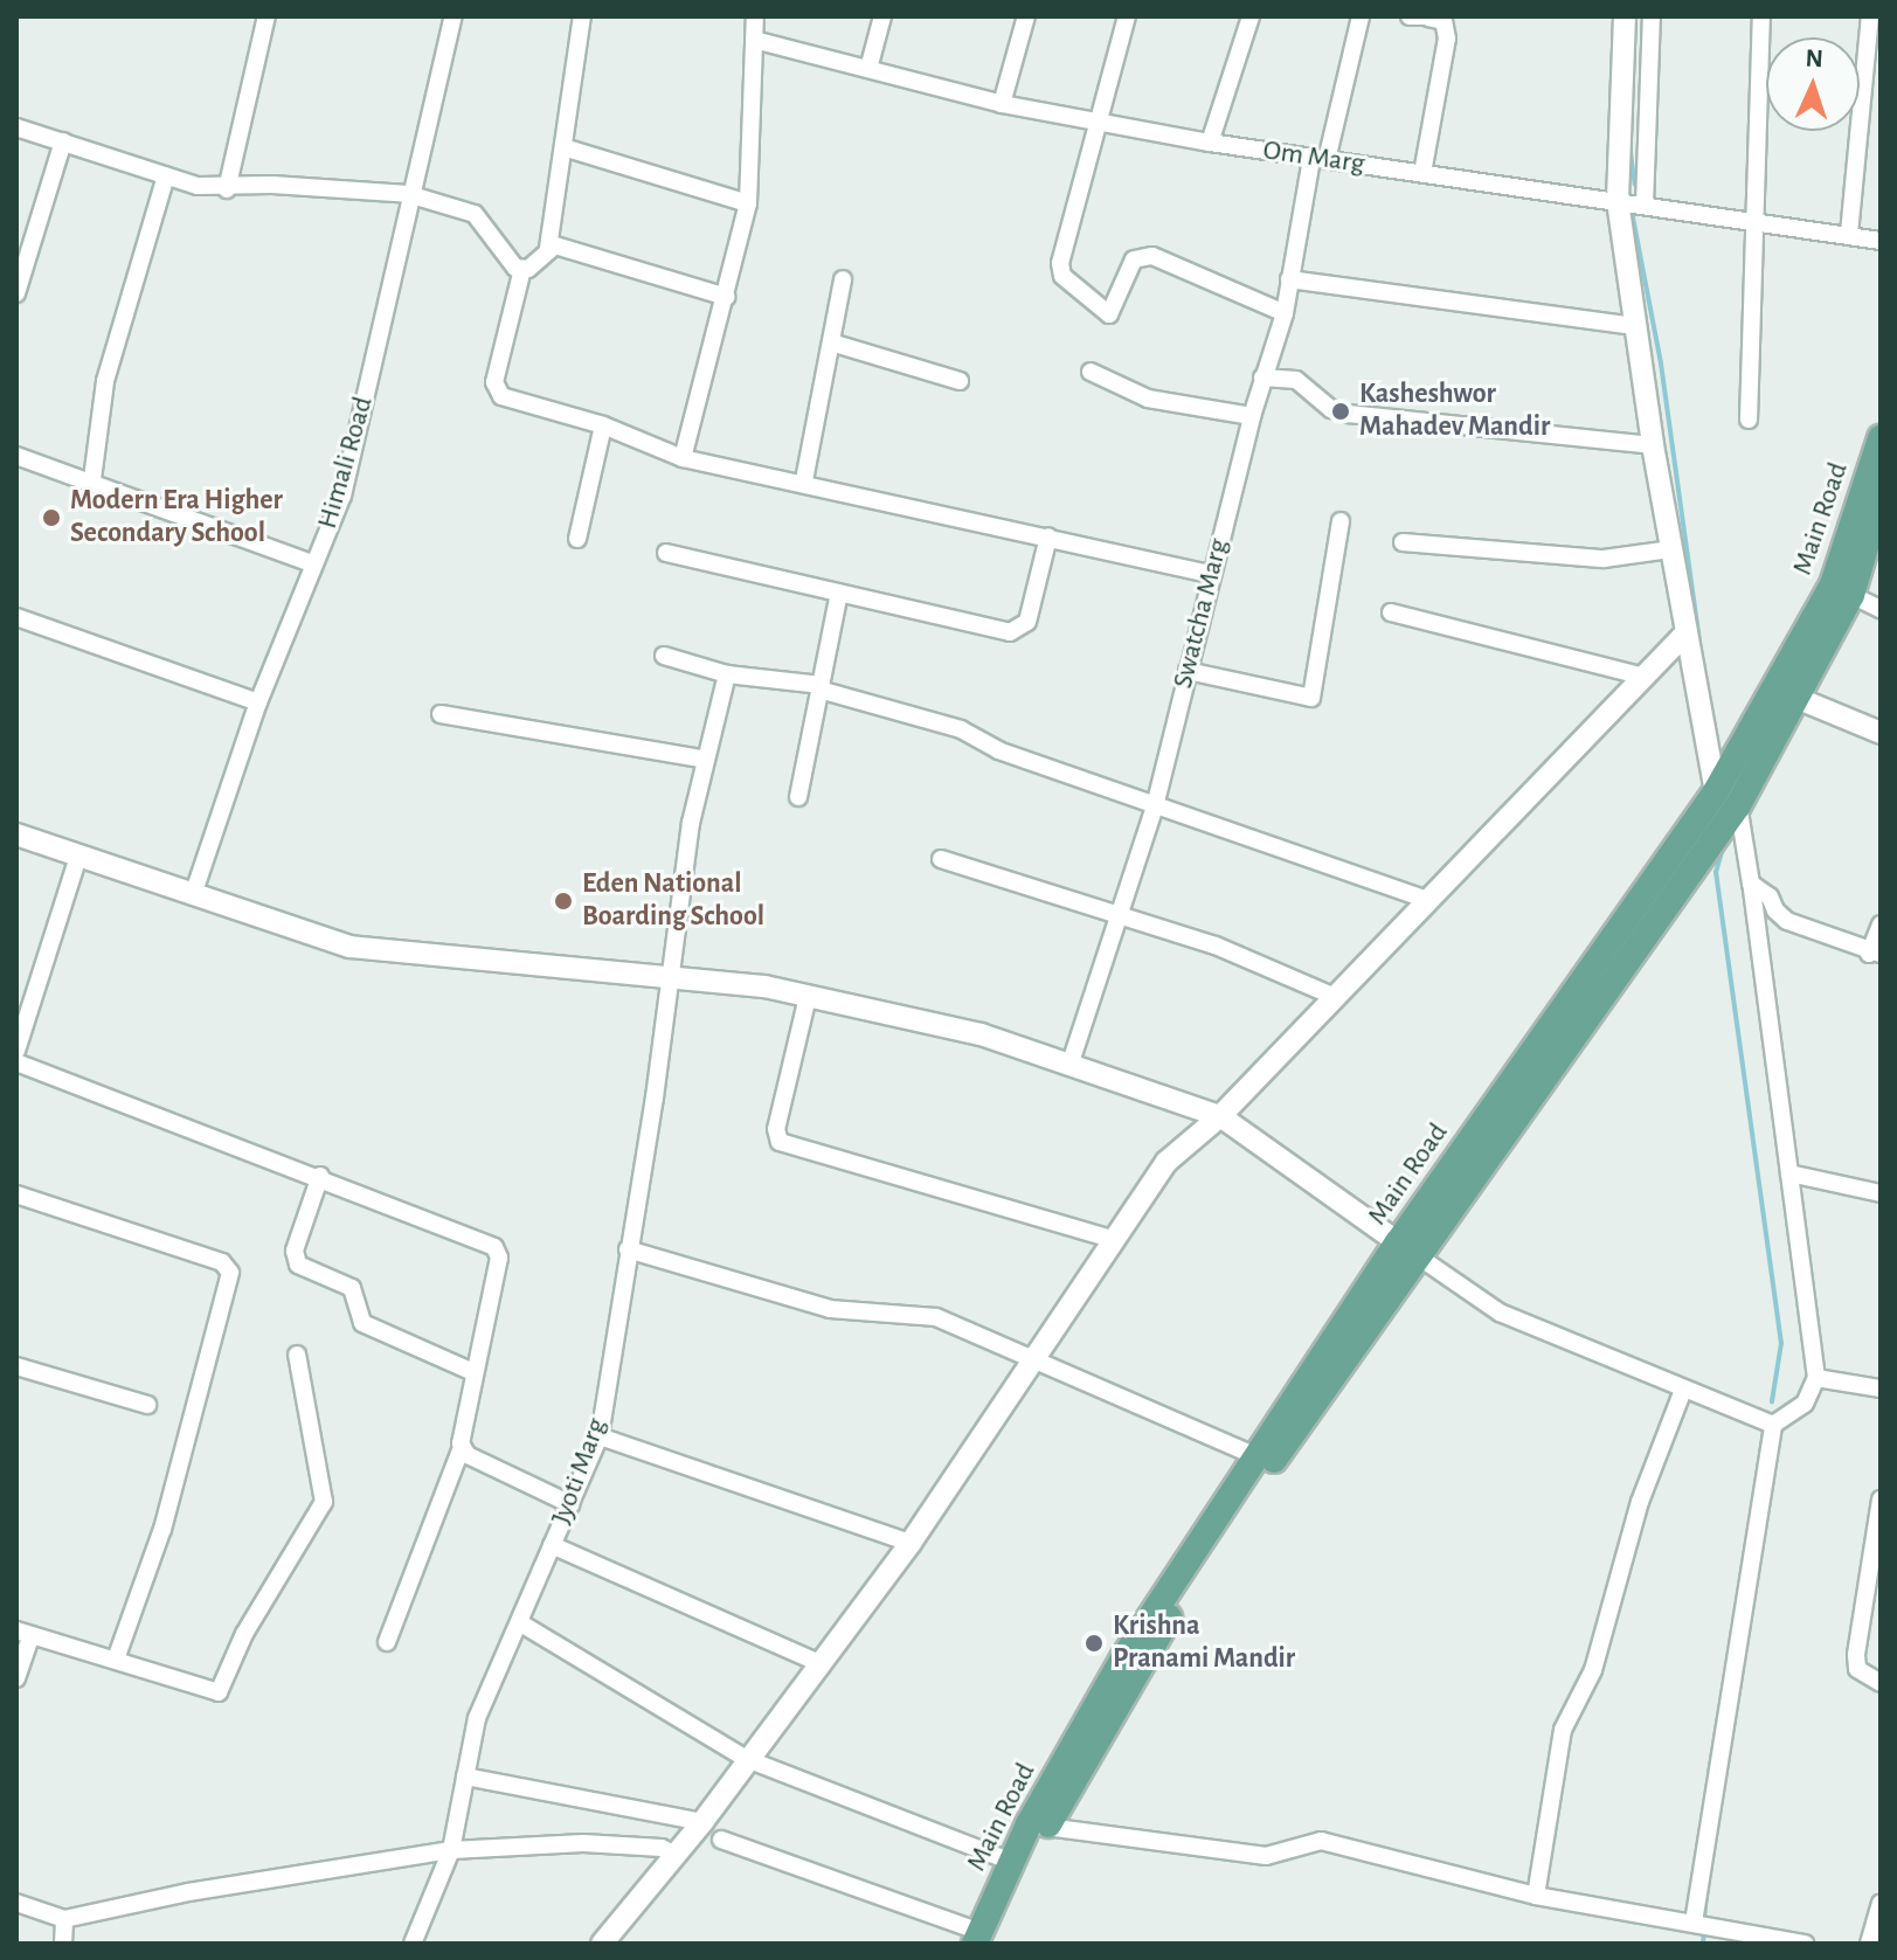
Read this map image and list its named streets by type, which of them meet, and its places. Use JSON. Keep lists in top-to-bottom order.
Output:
{
  "streets": {
    "main road": ["Main Road"],
    "street": [
      "Om Marg",
      "Himali Road",
      "Swatcha Marg",
      "Jyoti Marg"
    ]
  },
  "crossings": [
    ["Om Marg", "Swatcha Marg"]
  ],
  "places": [
    "Kasheshwor Mahadev Mandir",
    "Modern Era Higher Secondary School",
    "Eden National Boarding School",
    "Krishna Pranami Mandir"
  ],
  "north": "top"
}
